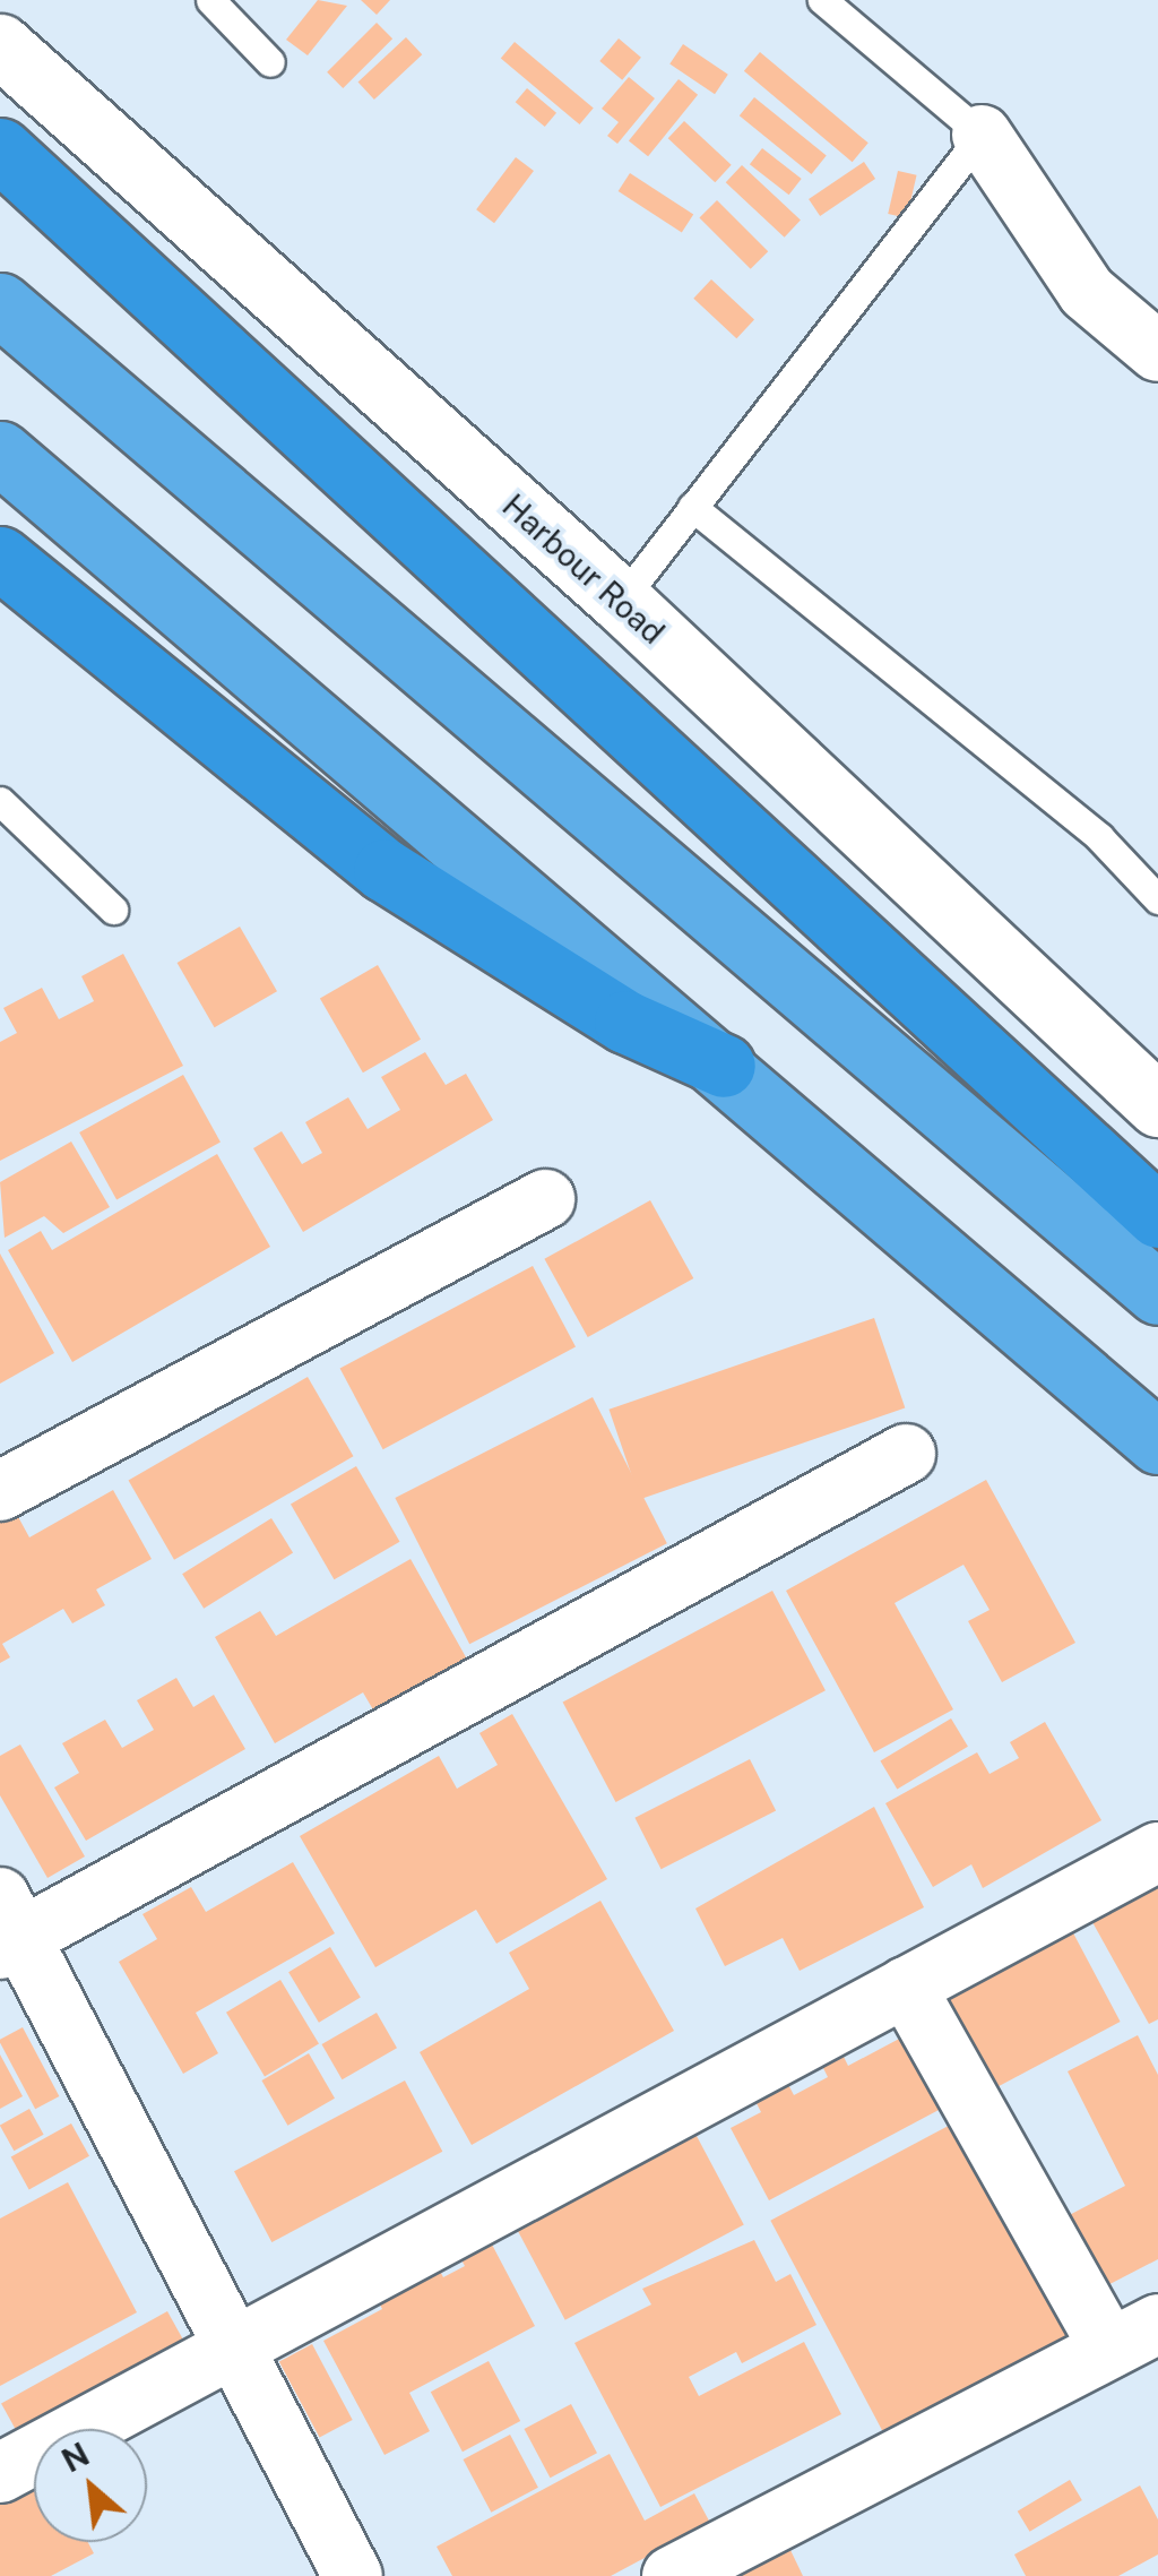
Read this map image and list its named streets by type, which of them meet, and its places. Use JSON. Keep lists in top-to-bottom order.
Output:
{
  "streets": {
    "street": ["Harbour Road"]
  },
  "north": "top left"
}
